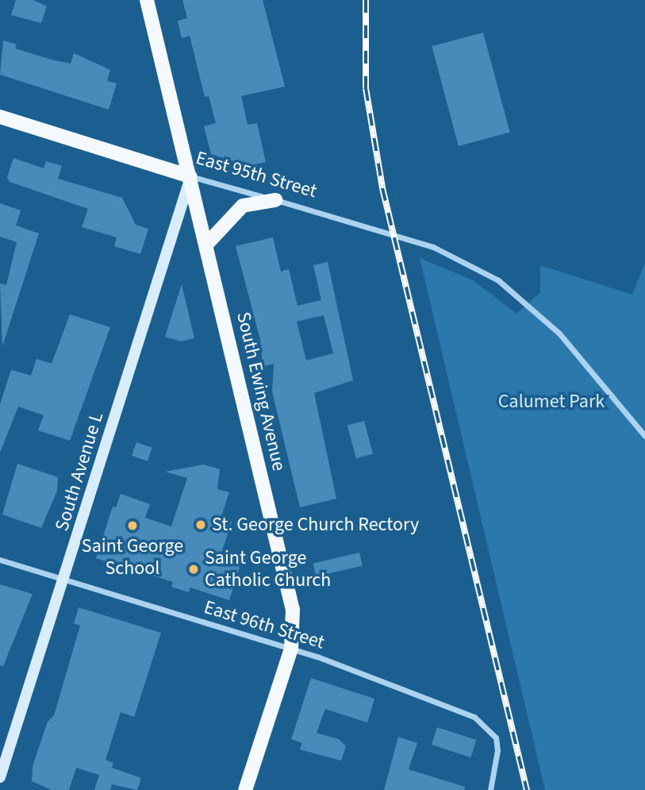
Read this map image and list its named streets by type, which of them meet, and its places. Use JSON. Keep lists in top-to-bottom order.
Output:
{
  "streets": {
    "main road": ["East 95th Street", "South Ewing Avenue"],
    "street": ["South Avenue L", "East 96th Street"]
  },
  "crossings": [
    ["East 95th Street", "South Ewing Avenue"],
    ["East 95th Street", "South Avenue L"],
    ["South Ewing Avenue", "South Avenue L"],
    ["South Ewing Avenue", "East 96th Street"],
    ["South Avenue L", "East 96th Street"]
  ],
  "parks": ["Calumet Park"],
  "places": ["St. George Church Rectory", "Saint George School", "Saint George Catholic Church"]
}
